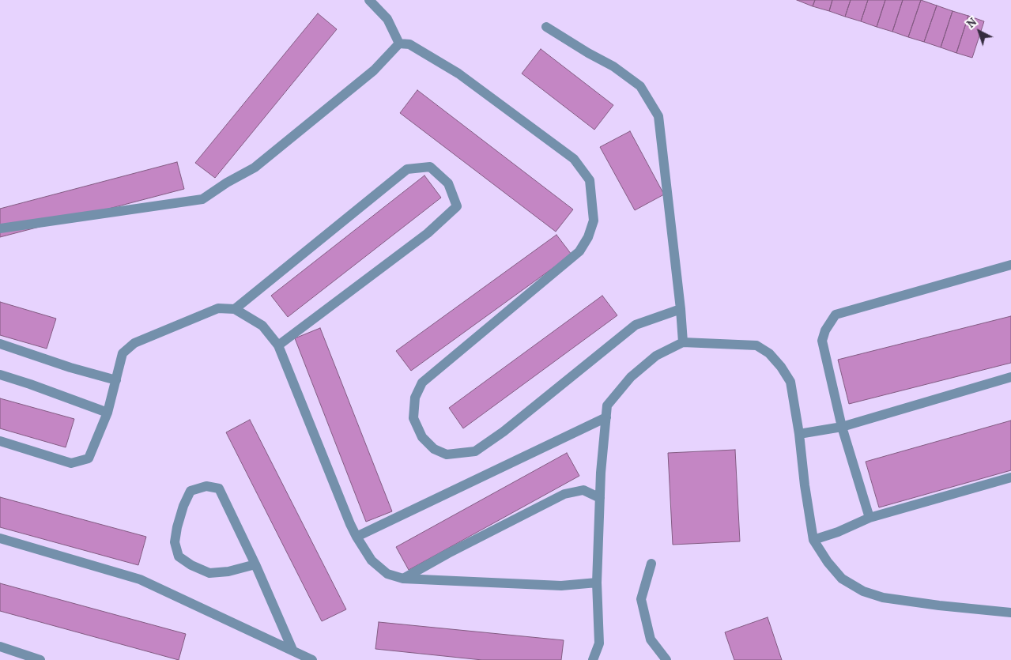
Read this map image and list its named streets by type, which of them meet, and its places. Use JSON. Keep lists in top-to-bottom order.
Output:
{
  "north": "top left"
}
